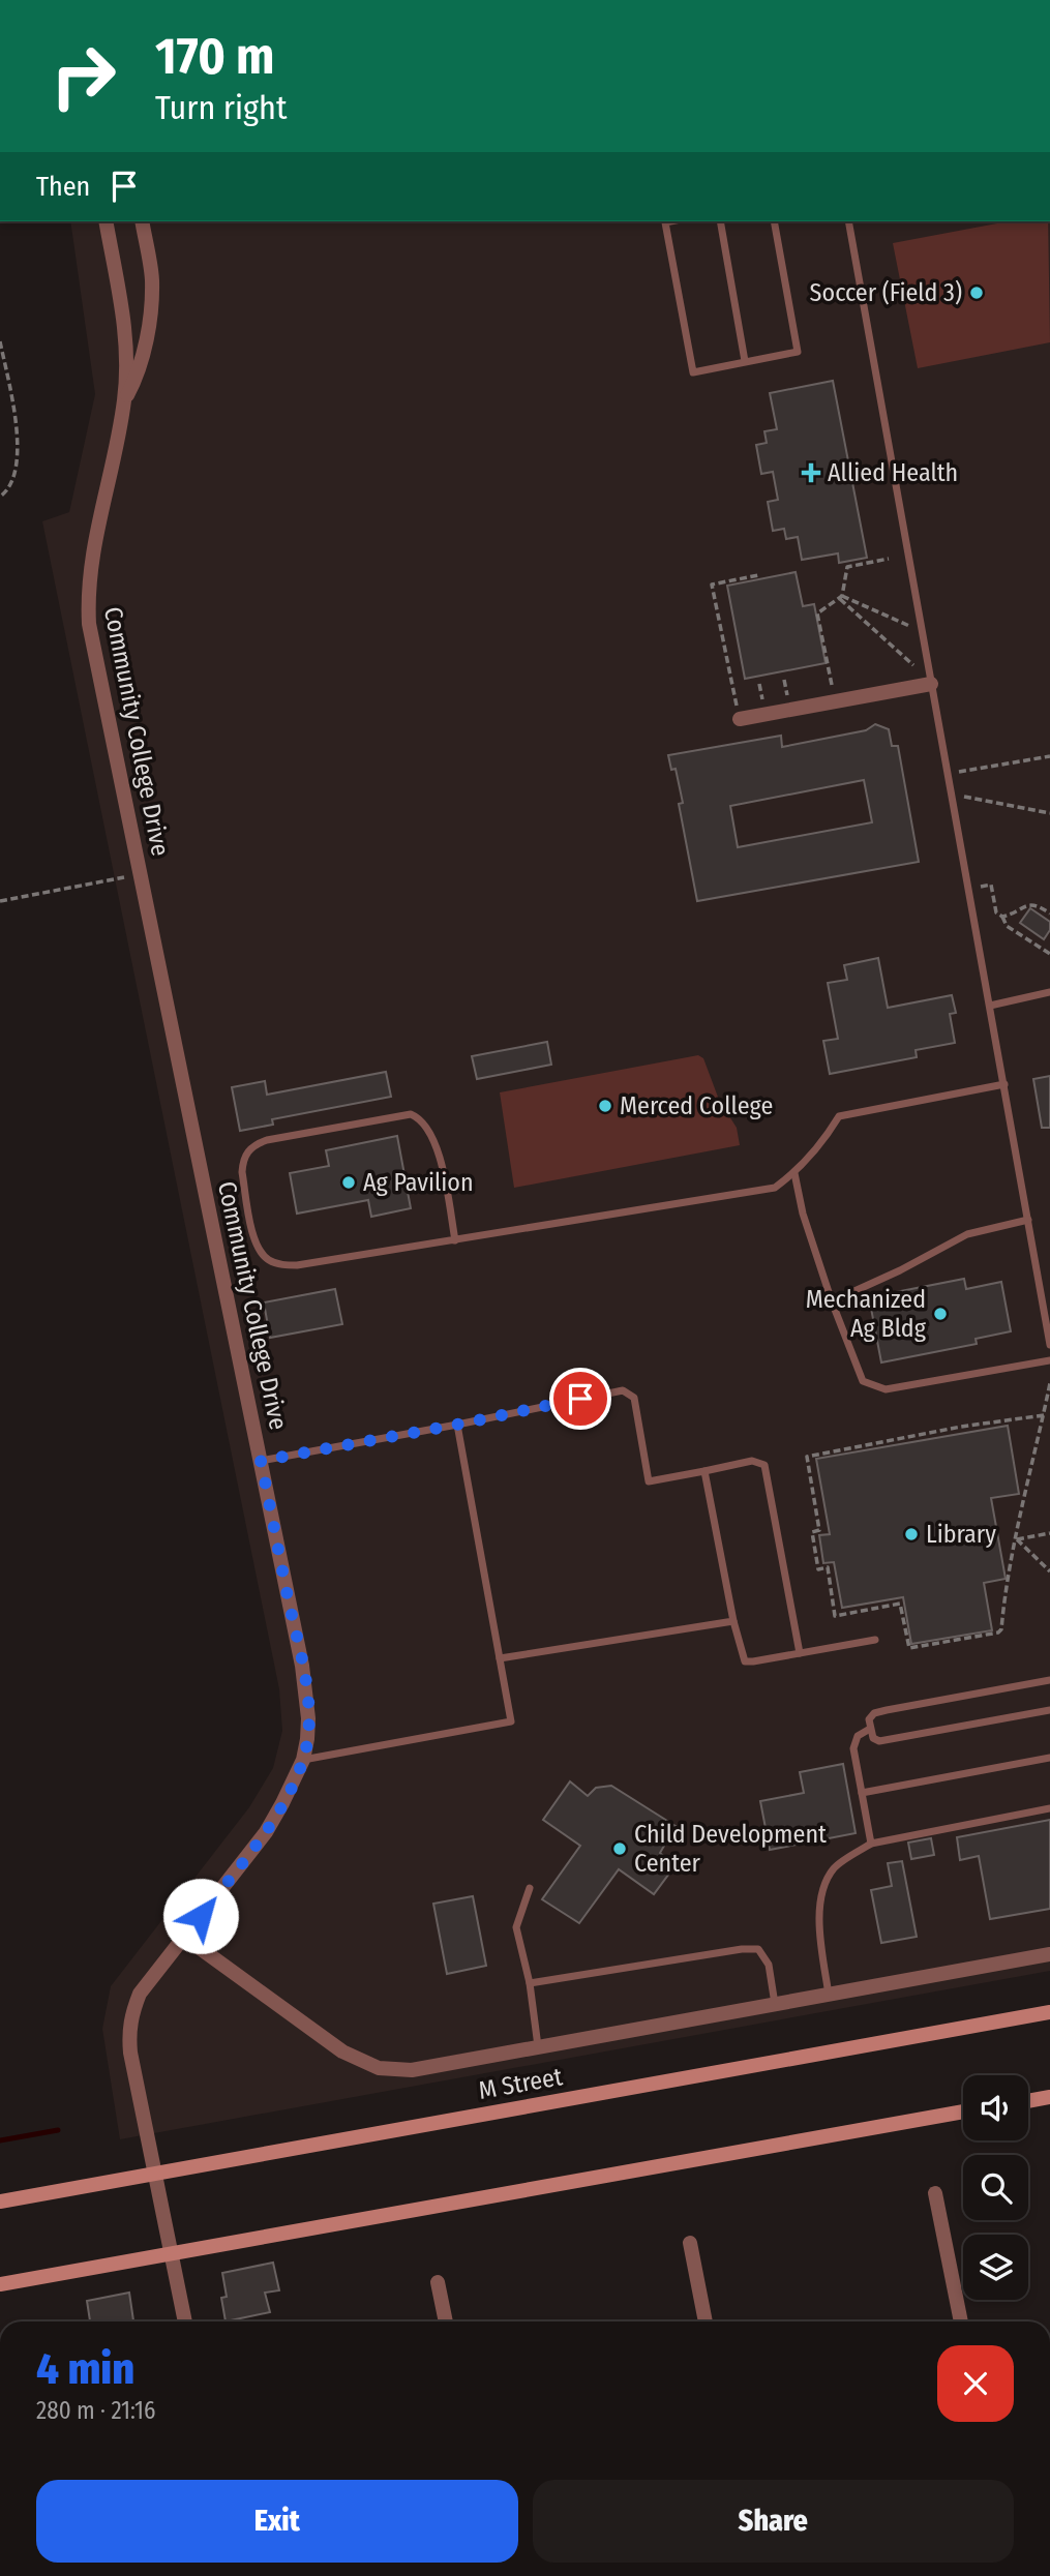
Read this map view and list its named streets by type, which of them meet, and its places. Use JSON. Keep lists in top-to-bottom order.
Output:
{
  "streets": {
    "street": ["Community College Drive", "M Street"]
  },
  "crossings": [
    ["Community College Drive", "M Street"]
  ],
  "places": {
    "other": [
      "Soccer (Field 3)",
      "Merced College",
      "Ag Pavilion",
      "Mechanized Ag Bldg",
      "Library",
      "Child Development Center"
    ],
    "health": ["Allied Health"]
  },
  "page": {
    "turn": ["170 m", "Turn right"],
    "then": "Then",
    "heading": ["4 min", "280 m · 21:16"],
    "buttons": ["Exit", "Share"]
  }
}
